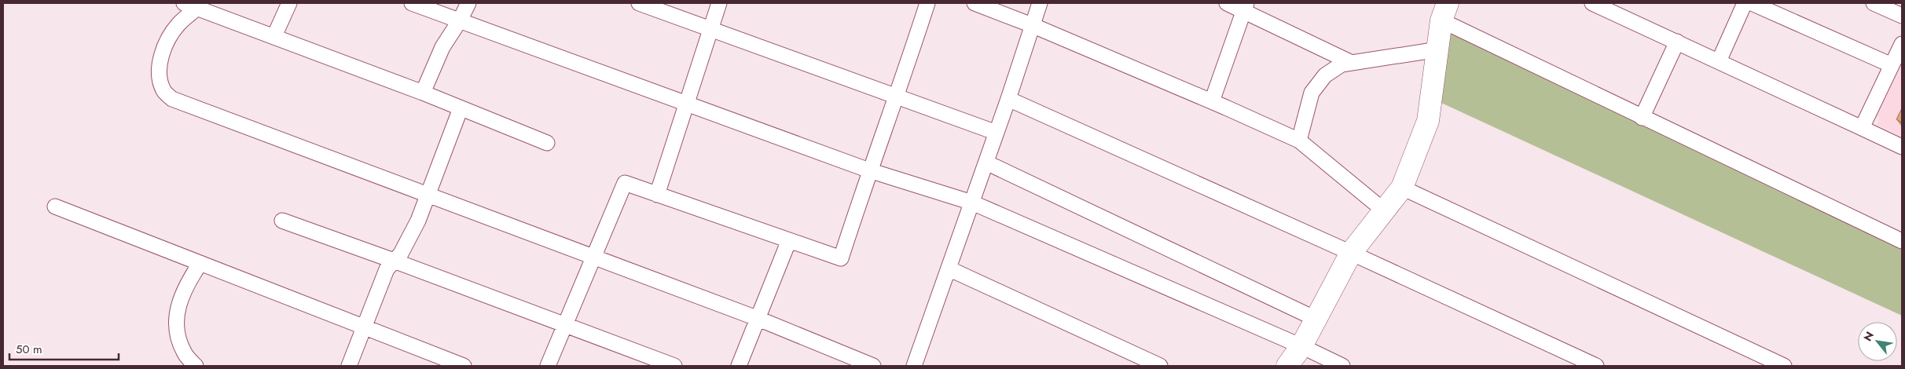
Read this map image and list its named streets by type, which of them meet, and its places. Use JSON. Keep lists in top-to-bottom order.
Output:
{
  "scale_bar": "50 m",
  "north": "top left"
}
